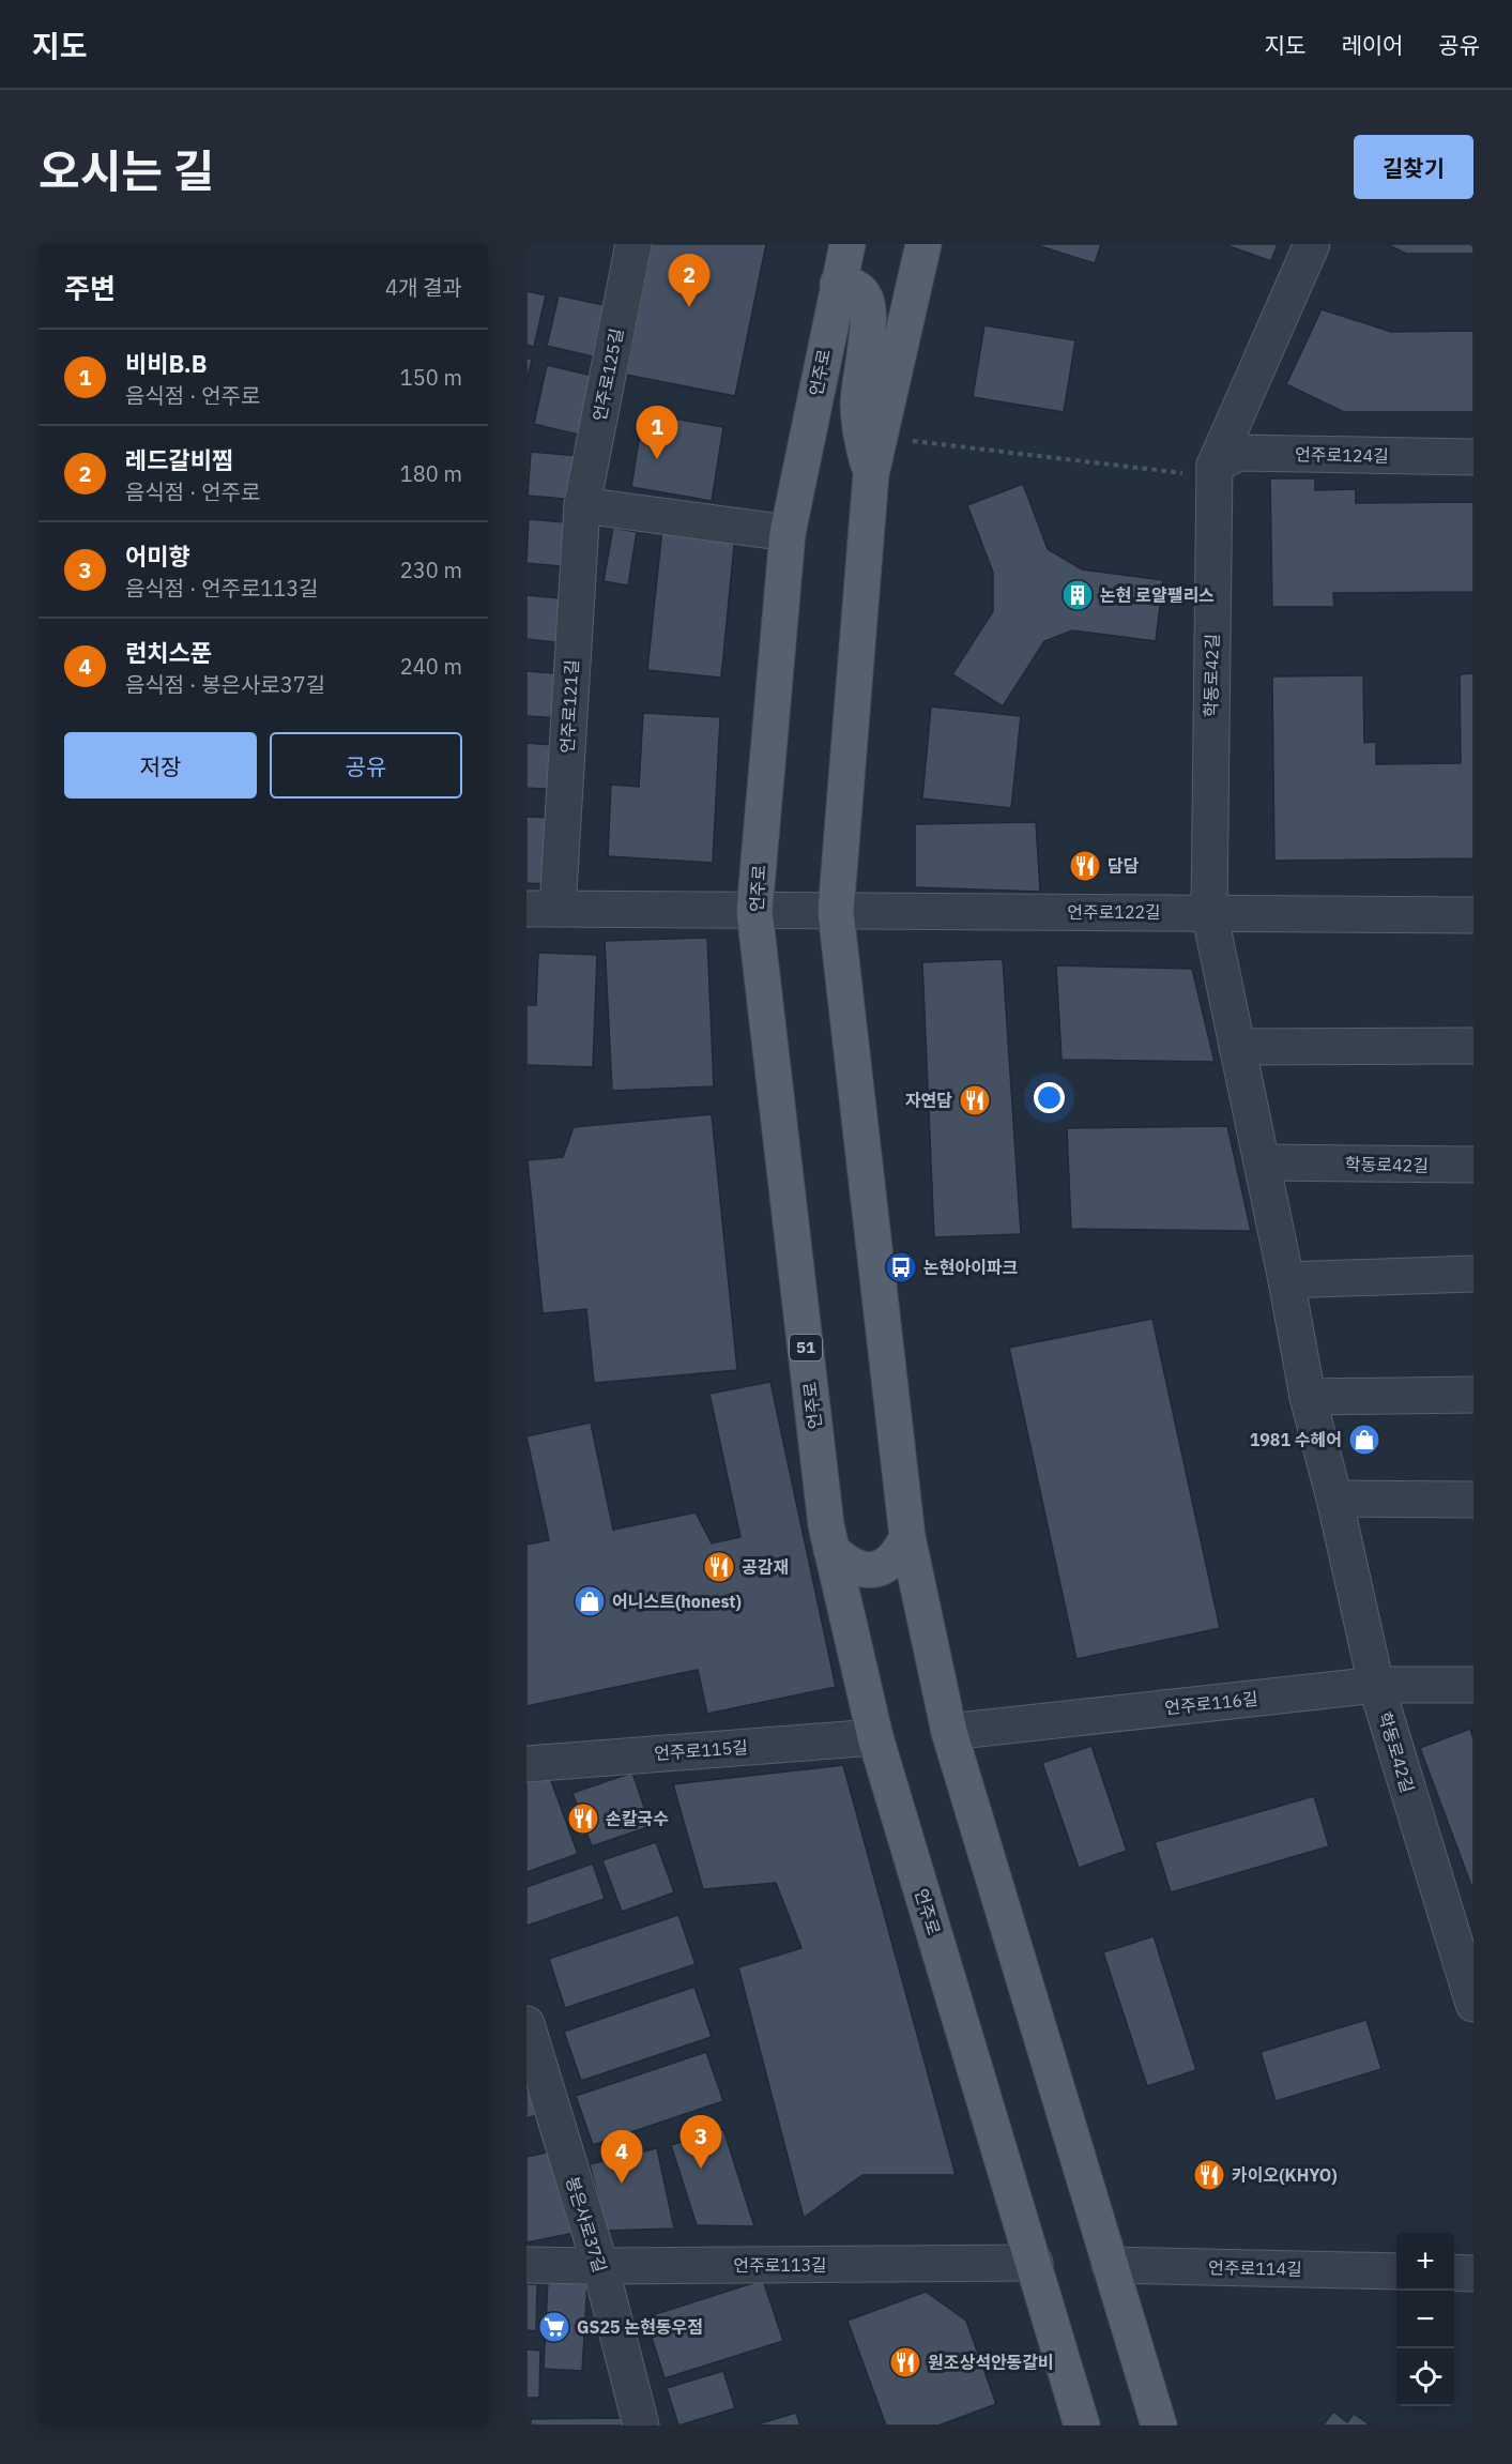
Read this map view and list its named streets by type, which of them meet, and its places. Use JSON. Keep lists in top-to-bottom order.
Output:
{
  "streets": {
    "main road": ["언주로", "51"],
    "street": [
      "언주로125길",
      "언주로124길",
      "학동로42길",
      "언주로121길",
      "언주로122길",
      "언주로116길",
      "언주로115길",
      "봉은사로37길",
      "언주로113길",
      "언주로114길"
    ]
  },
  "crossings": [
    ["언주로", "언주로121길"],
    ["언주로", "언주로122길"],
    ["언주로", "언주로115길"],
    ["언주로", "언주로113길"],
    ["언주로125길", "언주로121길"],
    ["언주로124길", "학동로42길"],
    ["학동로42길", "언주로122길"],
    ["학동로42길", "언주로116길"],
    ["언주로121길", "언주로122길"],
    ["봉은사로37길", "언주로113길"]
  ],
  "places": {
    "building": ["논현 로얄팰리스"],
    "restaurant": [
      "담담",
      "자연담",
      "공감재",
      "손칼국수",
      "카이오(KHYO)",
      "원조상석안동갈비"
    ],
    "bus stop": ["논현아이파크"],
    "shop": ["1981 수헤어", "어니스트(honest)"],
    "supermarket": ["GS25 논현동우점"]
  },
  "page": {
    "header": "지도",
    "nav": ["지도", "레이어", "공유"],
    "title": "오시는 길",
    "buttons": [
      "길찾기",
      ["저장", "공유"]
    ],
    "heading": ["주변", "4개 결과"],
    "pins": [
      "2",
      "1",
      "3",
      "4"
    ],
    "list": [
      {
        "mark": "1",
        "name": "비비B.B",
        "note": "음식점 · 언주로",
        "value": "150 m"
      },
      {
        "mark": "2",
        "name": "레드갈비찜",
        "note": "음식점 · 언주로",
        "value": "180 m"
      },
      {
        "mark": "3",
        "name": "어미향",
        "note": "음식점 · 언주로113길",
        "value": "230 m"
      },
      {
        "mark": "4",
        "name": "런치스푼",
        "note": "음식점 · 봉은사로37길",
        "value": "240 m"
      }
    ],
    "map_buttons": ["+", "−"]
  }
}
